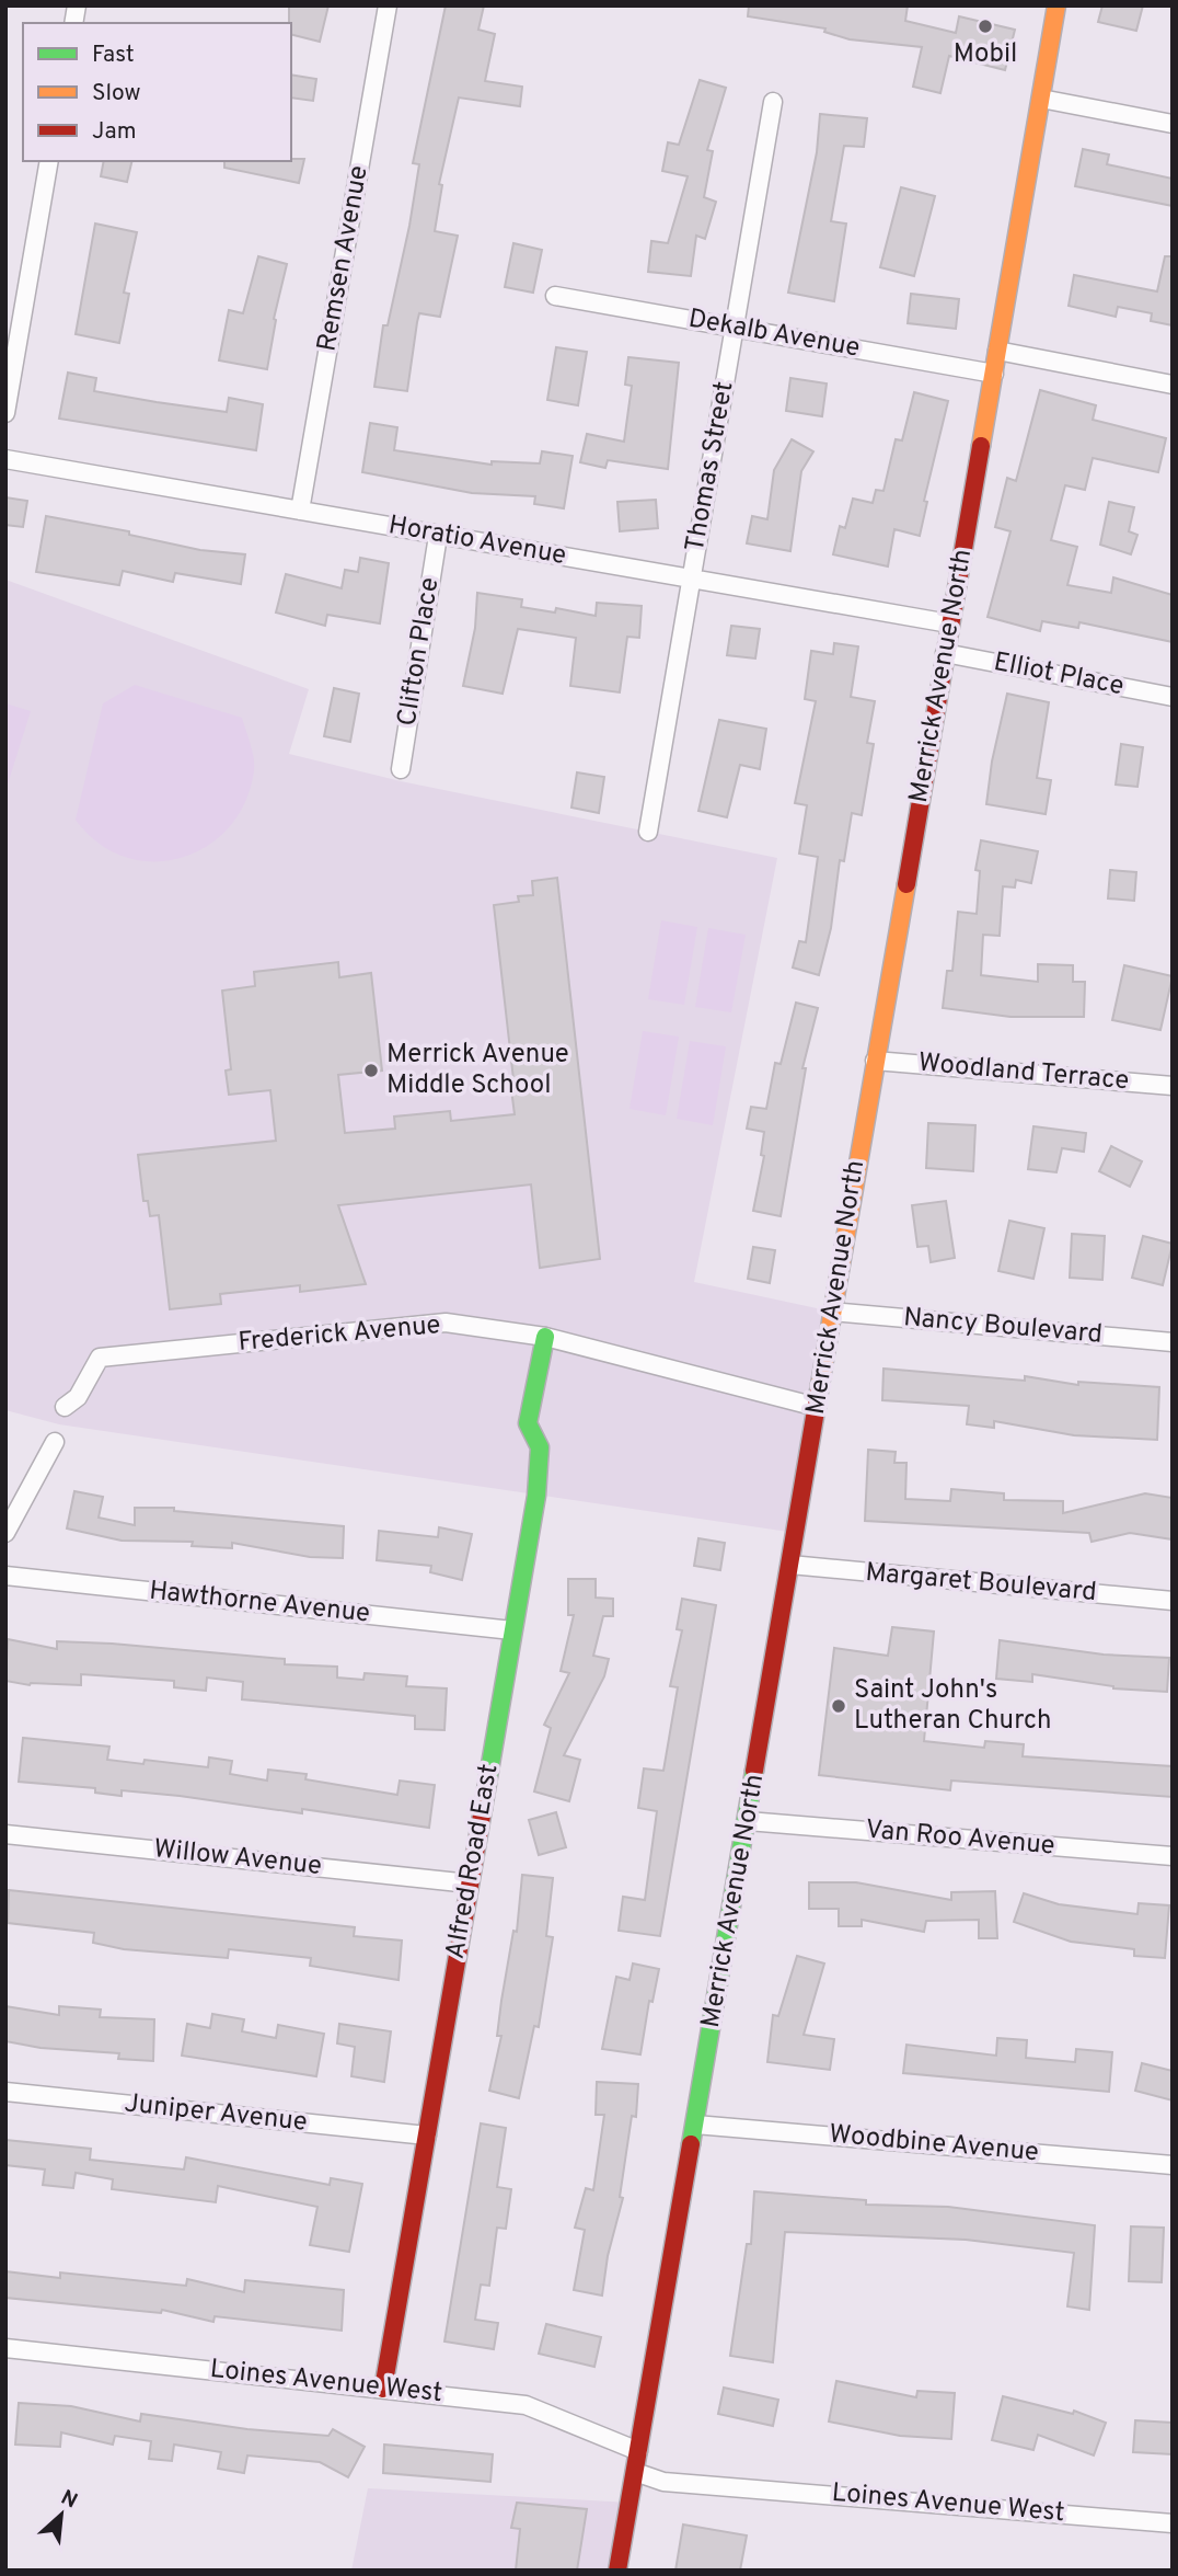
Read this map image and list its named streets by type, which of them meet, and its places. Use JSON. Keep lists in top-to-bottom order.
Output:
{
  "streets": {
    "main road": ["Merrick Avenue North", "Alfred Road East"],
    "street": [
      "Remsen Avenue",
      "Dekalb Avenue",
      "Thomas Street",
      "Horatio Avenue",
      "Clifton Place",
      "Elliot Place",
      "Woodland Terrace",
      "Nancy Boulevard",
      "Frederick Avenue",
      "Margaret Boulevard",
      "Hawthorne Avenue",
      "Van Roo Avenue",
      "Willow Avenue",
      "Juniper Avenue",
      "Woodbine Avenue",
      "Loines Avenue West"
    ]
  },
  "crossings": [
    ["Remsen Avenue", "Horatio Avenue"],
    ["Dekalb Avenue", "Thomas Street"],
    ["Dekalb Avenue", "Merrick Avenue North"],
    ["Thomas Street", "Horatio Avenue"],
    ["Horatio Avenue", "Clifton Place"],
    ["Horatio Avenue", "Merrick Avenue North"],
    ["Elliot Place", "Merrick Avenue North"],
    ["Merrick Avenue North", "Woodland Terrace"],
    ["Merrick Avenue North", "Nancy Boulevard"],
    ["Merrick Avenue North", "Frederick Avenue"],
    ["Merrick Avenue North", "Margaret Boulevard"],
    ["Merrick Avenue North", "Van Roo Avenue"],
    ["Merrick Avenue North", "Woodbine Avenue"],
    ["Merrick Avenue North", "Loines Avenue West"],
    ["Frederick Avenue", "Alfred Road East"],
    ["Hawthorne Avenue", "Alfred Road East"],
    ["Willow Avenue", "Alfred Road East"],
    ["Alfred Road East", "Juniper Avenue"],
    ["Alfred Road East", "Loines Avenue West"]
  ],
  "places": ["Mobil", "Merrick Avenue Middle School", "Saint John's Lutheran Church"],
  "legend": ["Fast", "Slow", "Jam"],
  "north": "top right"
}
